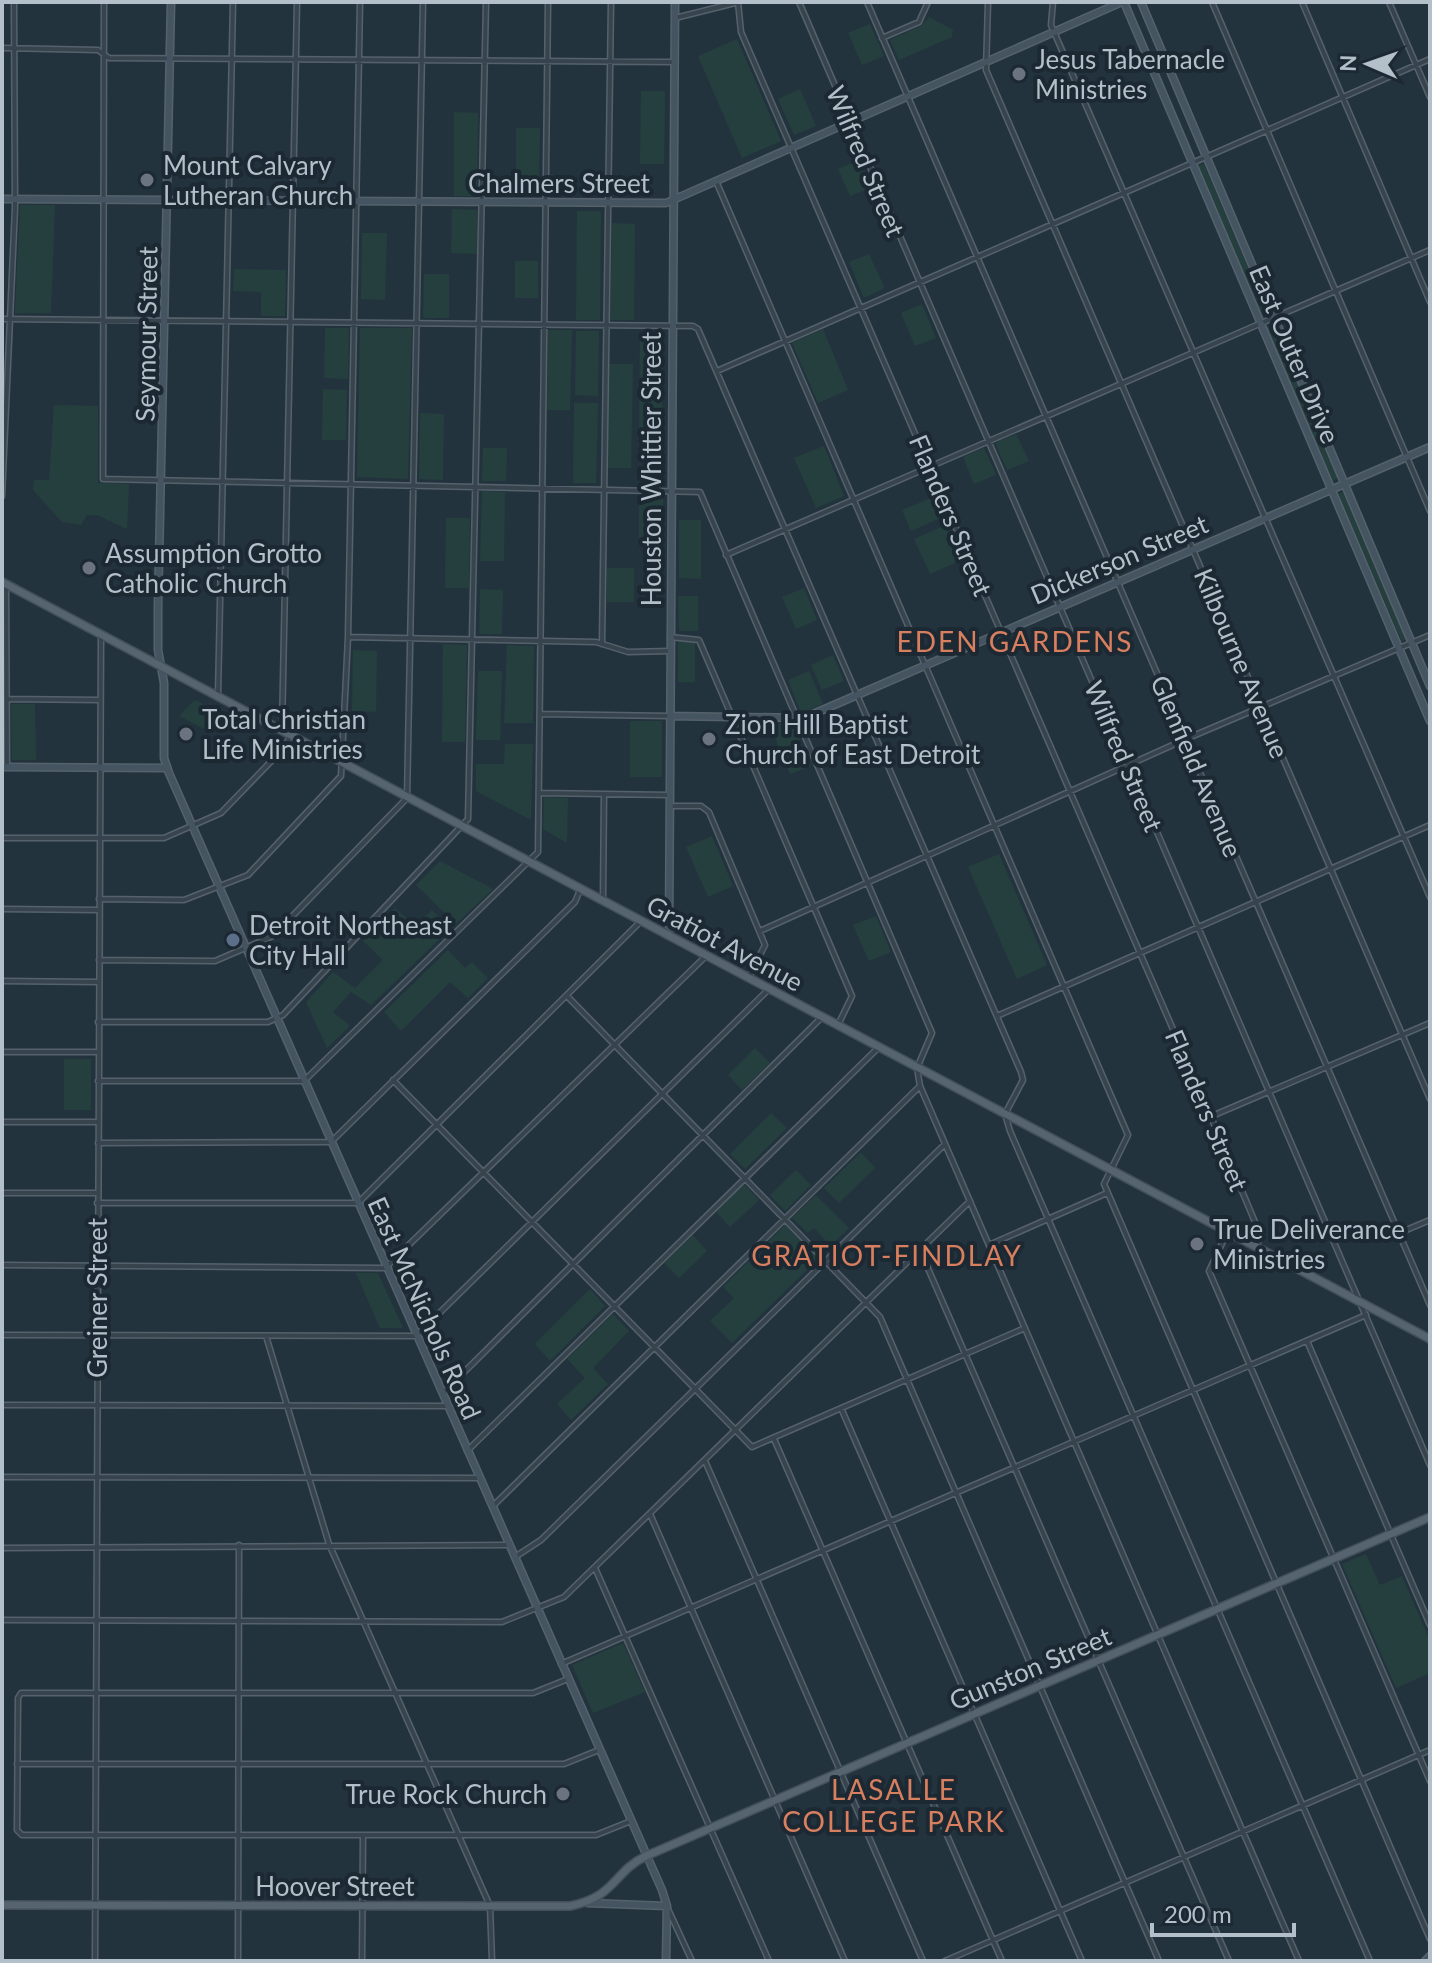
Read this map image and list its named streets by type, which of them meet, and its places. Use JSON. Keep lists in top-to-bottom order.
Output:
{
  "streets": {
    "main road": ["Gratiot Avenue", "Gunston Street", "Hoover Street"],
    "street": [
      "Wilfred Street",
      "Chalmers Street",
      "Seymour Street",
      "East Outer Drive",
      "Houston Whittier Street",
      "Flanders Street",
      "Dickerson Street",
      "Kilbourne Avenue",
      "Glenfield Avenue",
      "Greiner Street",
      "East McNichols Road"
    ]
  },
  "crossings": [
    ["Wilfred Street", "Chalmers Street"],
    ["Wilfred Street", "Dickerson Street"],
    ["Wilfred Street", "Gratiot Avenue"],
    ["Chalmers Street", "Seymour Street"],
    ["Chalmers Street", "East Outer Drive"],
    ["Chalmers Street", "Houston Whittier Street"],
    ["Chalmers Street", "Flanders Street"],
    ["Chalmers Street", "Kilbourne Avenue"],
    ["Chalmers Street", "Glenfield Avenue"],
    ["Seymour Street", "Gratiot Avenue"],
    ["Seymour Street", "East McNichols Road"],
    ["East Outer Drive", "Dickerson Street"],
    ["Houston Whittier Street", "Dickerson Street"],
    ["Houston Whittier Street", "Gratiot Avenue"],
    ["Flanders Street", "Dickerson Street"],
    ["Flanders Street", "Gratiot Avenue"],
    ["Dickerson Street", "Kilbourne Avenue"],
    ["Dickerson Street", "Glenfield Avenue"],
    ["Gratiot Avenue", "Greiner Street"],
    ["Gratiot Avenue", "East McNichols Road"],
    ["Greiner Street", "Hoover Street"],
    ["East McNichols Road", "Gunston Street"],
    ["East McNichols Road", "Hoover Street"],
    ["Gunston Street", "Hoover Street"]
  ],
  "districts": ["EDEN GARDENS", "GRATIOT-FINDLAY", "LASALLE COLLEGE PARK"],
  "places": [
    "Jesus Tabernacle Ministries",
    "Mount Calvary Lutheran Church",
    "Assumption Grotto Catholic Church",
    "Total Christian Life Ministries",
    "Zion Hill Baptist Church of East Detroit",
    "Detroit Northeast City Hall",
    "True Deliverance Ministries",
    "True Rock Church"
  ],
  "scale_bar": "200 m",
  "north": "left"
}
